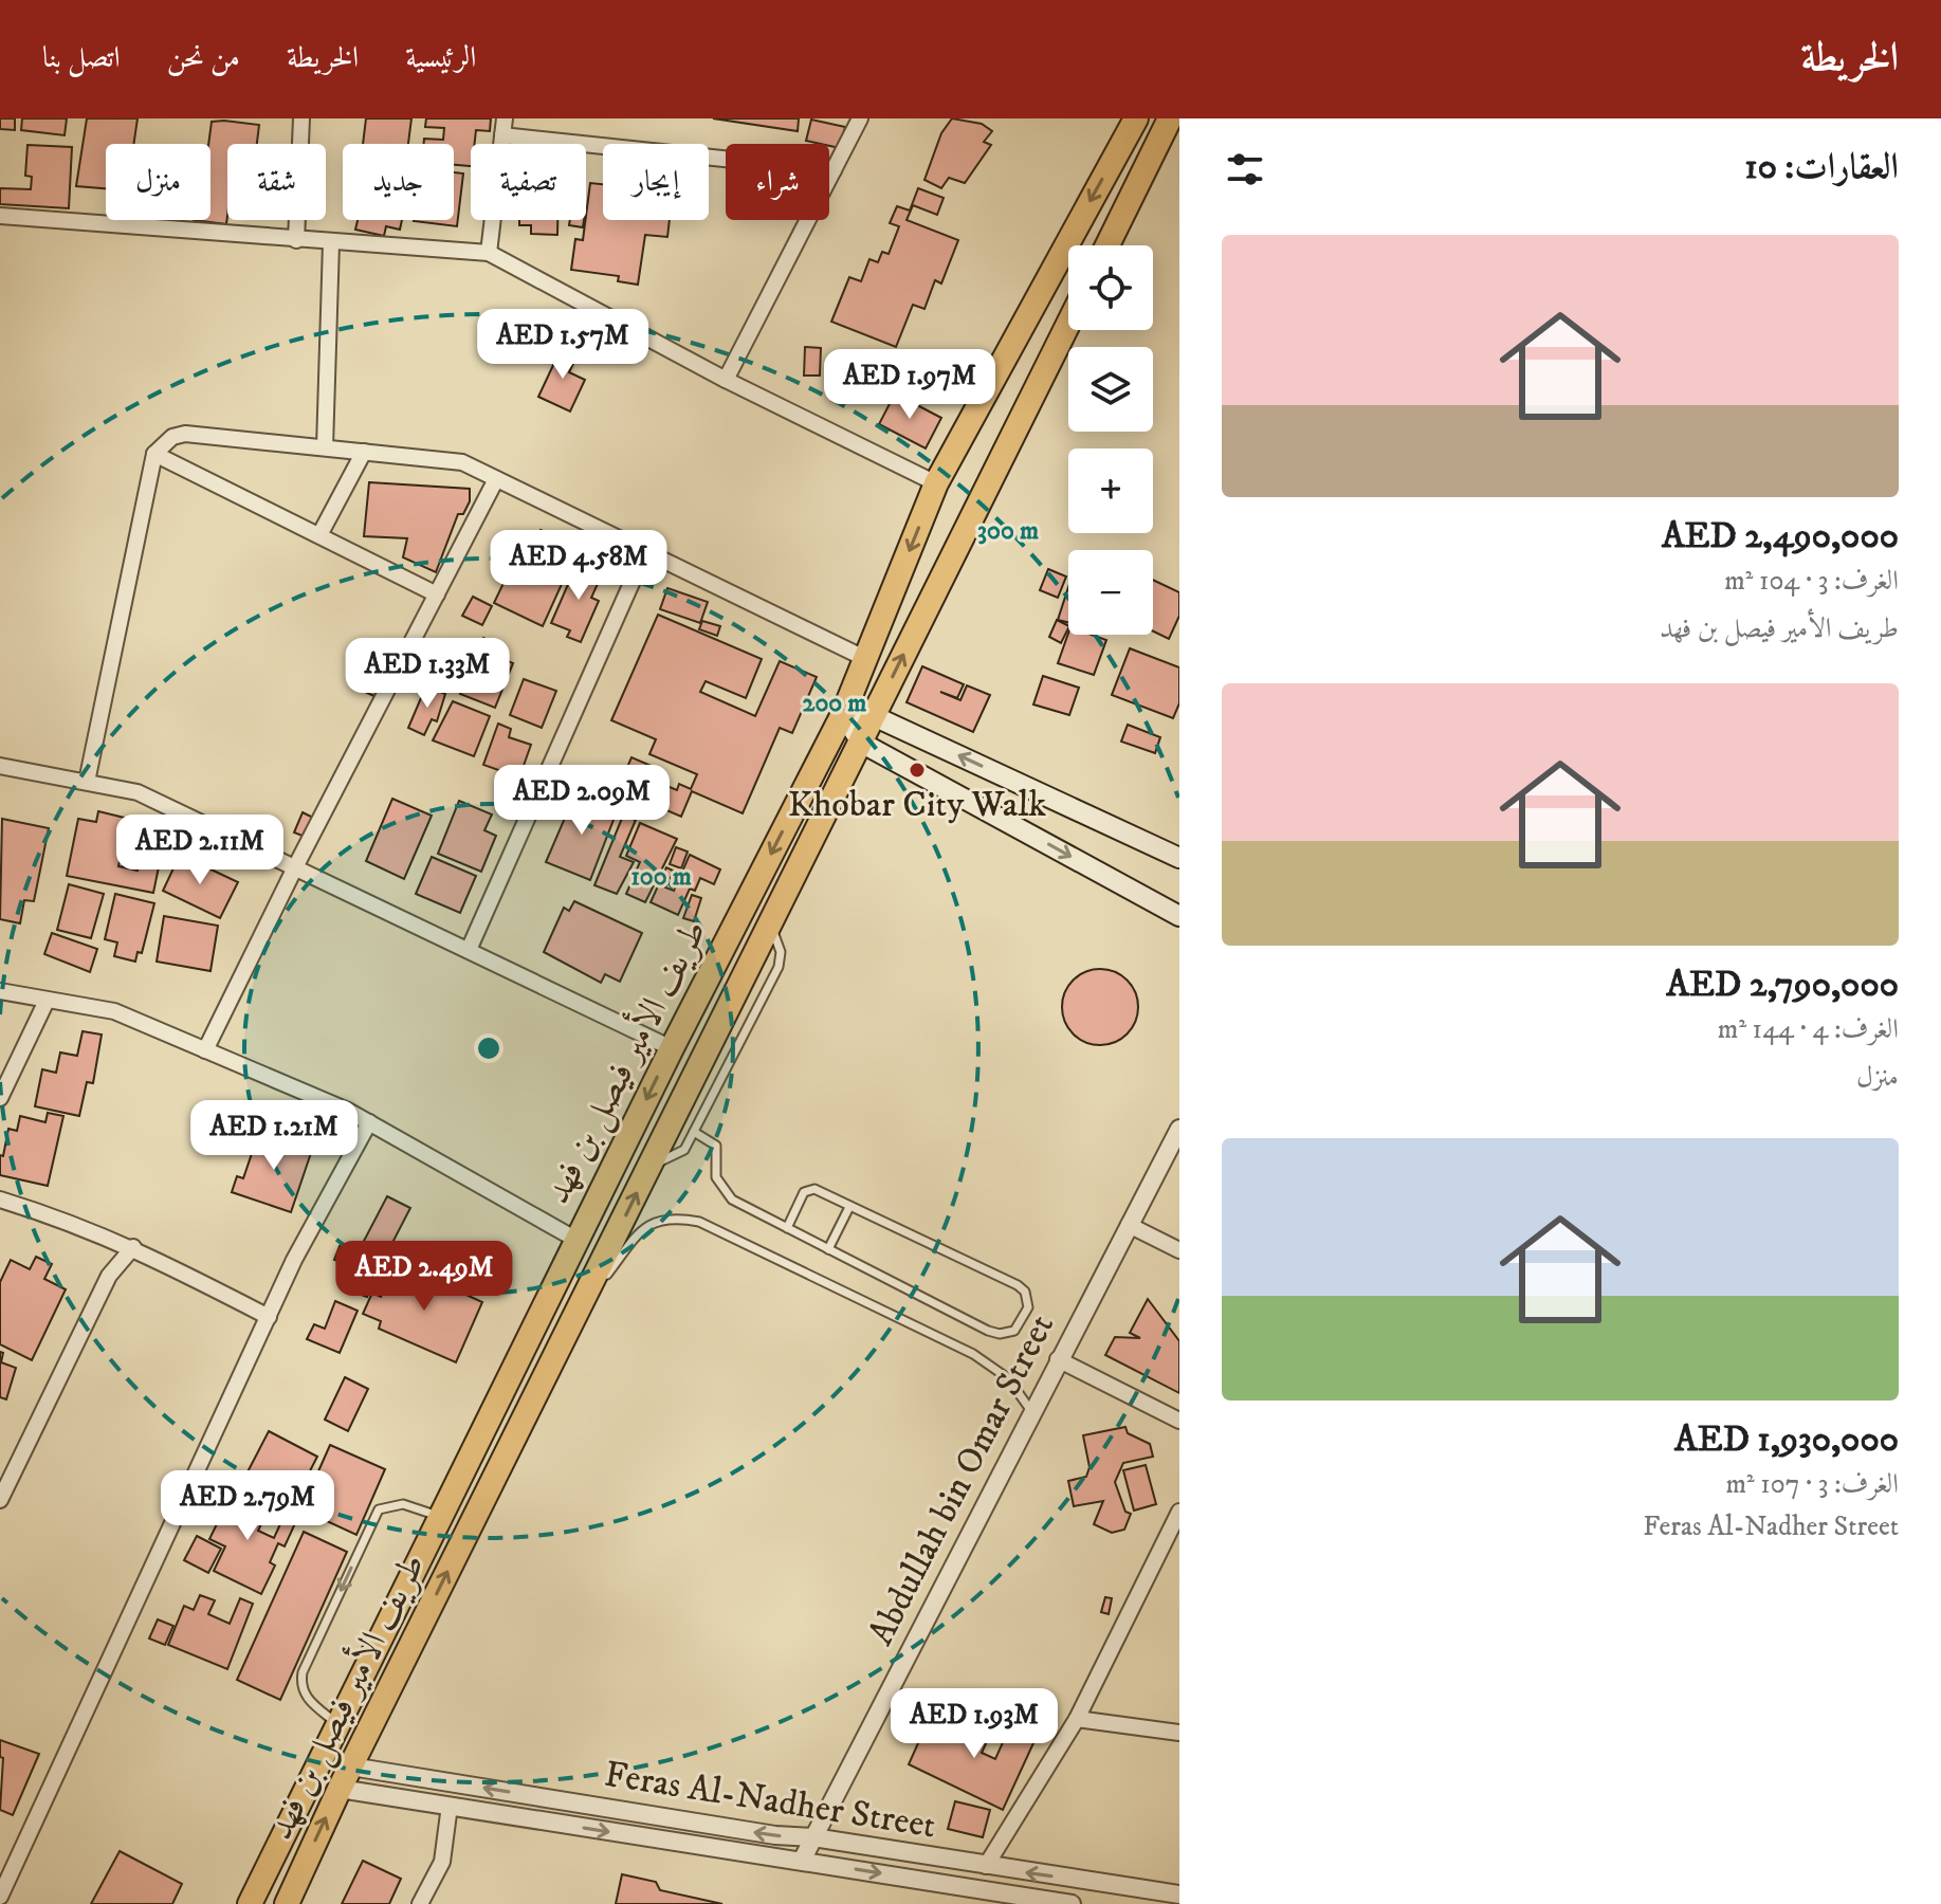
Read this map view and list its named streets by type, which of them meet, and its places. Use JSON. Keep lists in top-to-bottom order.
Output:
{
  "streets": {
    "main road": ["طريف الأمير فيصل بن فهد"],
    "street": ["Abdullah bin Omar Street", "Feras Al-Nadher Street"]
  },
  "crossings": [
    ["طريف الأمير فيصل بن فهد", "Feras Al-Nadher Street"],
    ["Abdullah bin Omar Street", "Feras Al-Nadher Street"]
  ],
  "places": ["Khobar City Walk"],
  "page": {
    "header": "الخريطة",
    "nav": [
      "الرئيسية",
      "الخريطة",
      "من نحن",
      "اتصل بنا"
    ],
    "heading": "العقارات: 10",
    "chip": [
      "شراء",
      "إيجار",
      "تصفية",
      "جديد",
      "شقة",
      "منزل"
    ],
    "list": [
      {
        "name": "AED 2,490,000",
        "note": "الغرف: 3 · 104 m² · طريف الأمير فيصل بن فهد"
      },
      {
        "name": "AED 2,790,000",
        "note": "الغرف: 4 · 144 m² · منزل"
      },
      {
        "name": "AED 1,930,000",
        "note": "الغرف: 3 · 107 m² · Feras Al-Nadher Street"
      }
    ],
    "map_buttons": ["+", "−"],
    "price": [
      "AED 1.57M",
      "AED 1.97M",
      "AED 4.58M",
      "AED 1.33M",
      "AED 2.09M",
      "AED 2.11M",
      "AED 1.21M",
      "AED 2.49M",
      "AED 2.79M",
      "AED 1.93M"
    ]
  },
  "rings": ["300 m", "200 m", "100 m"]
}
